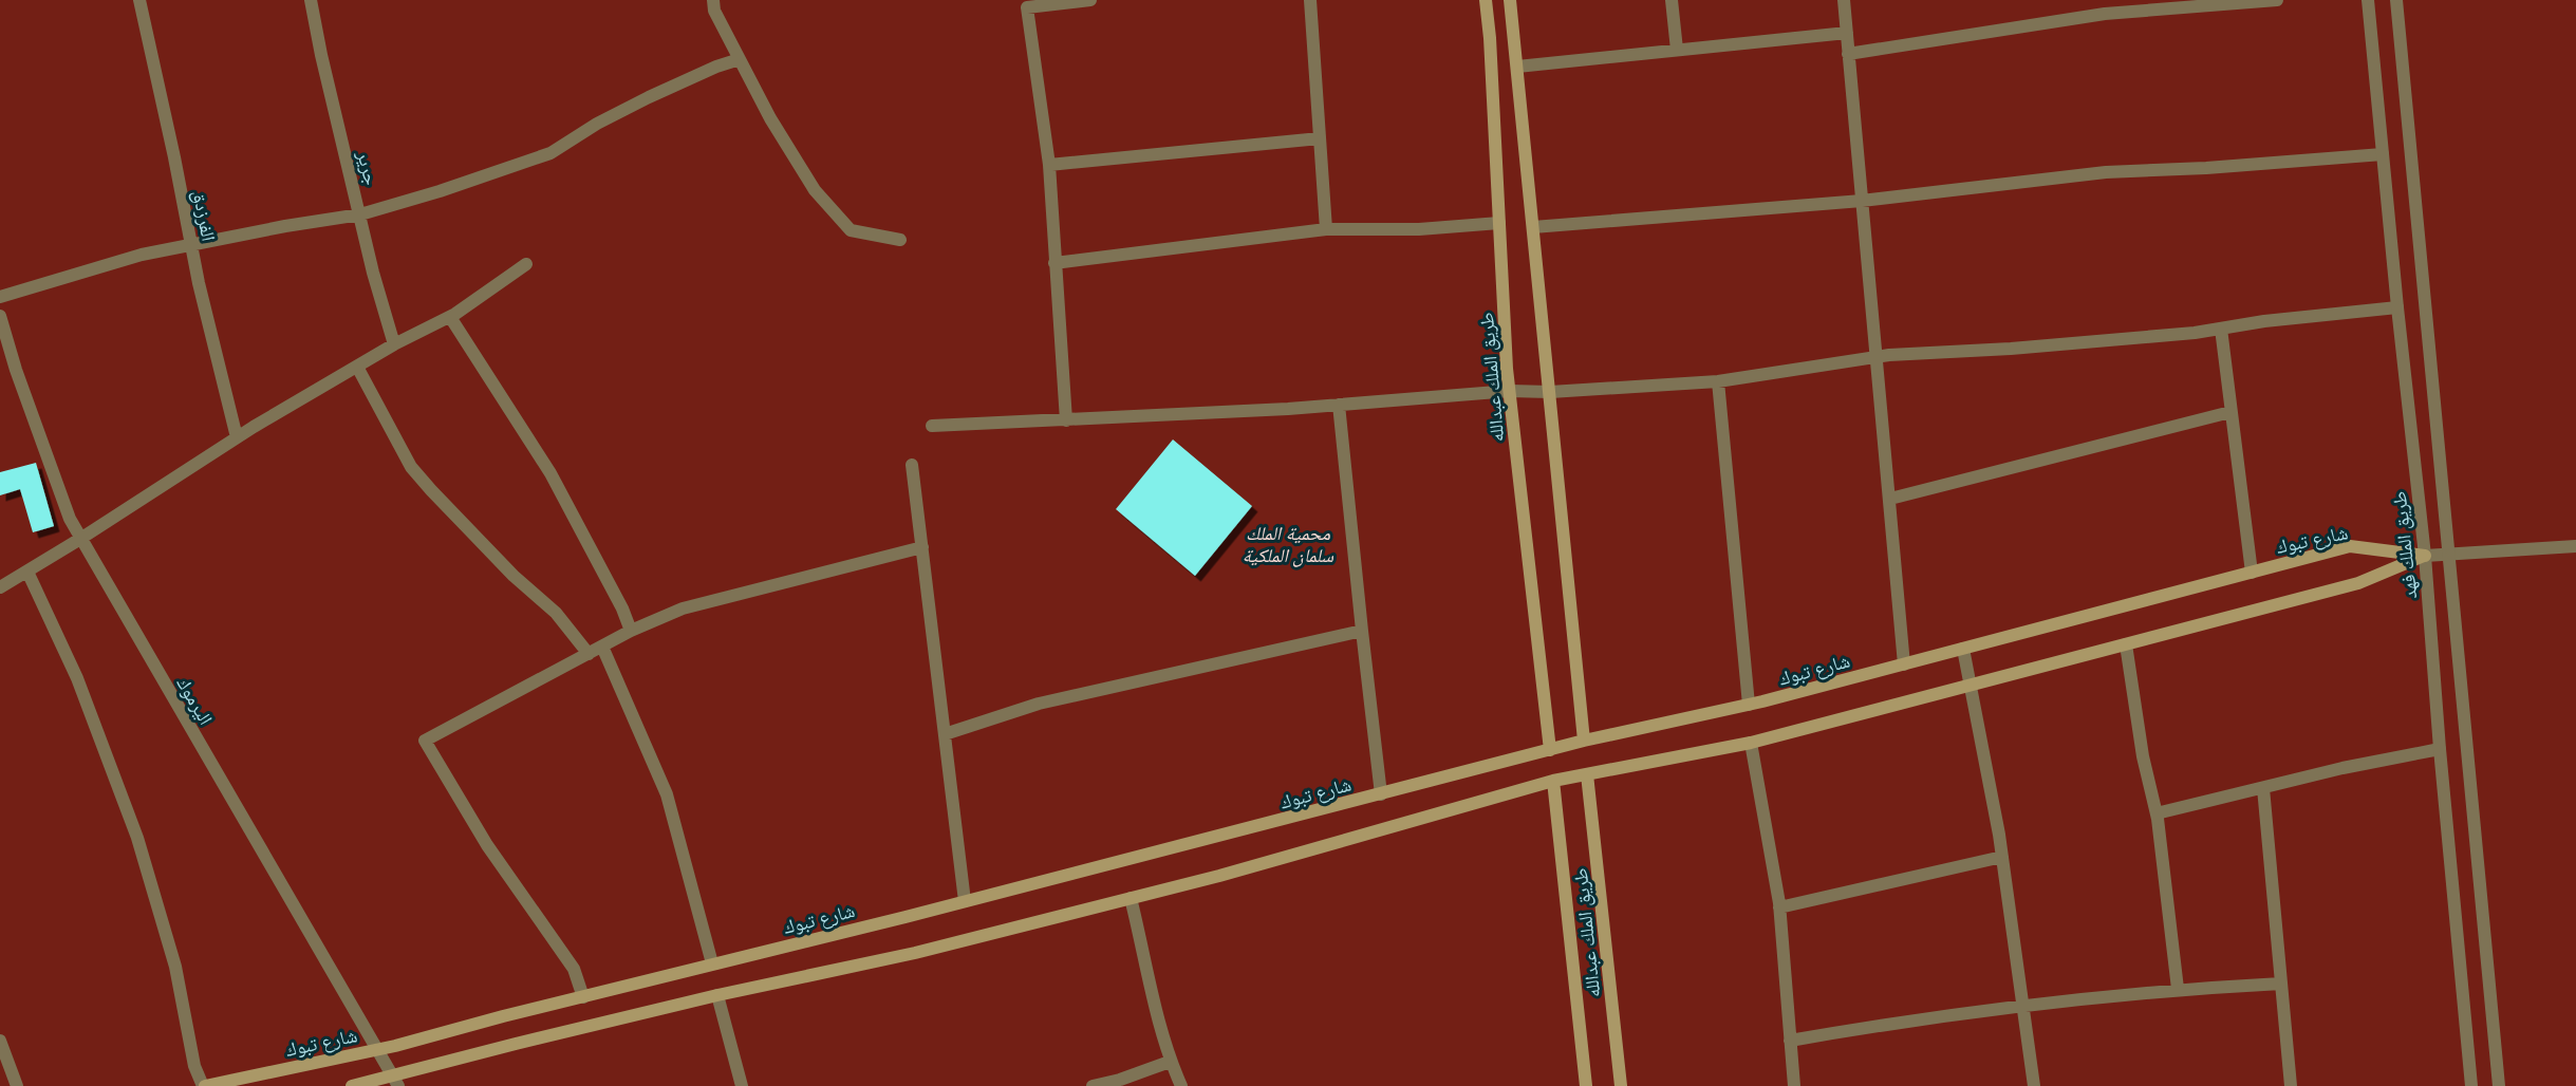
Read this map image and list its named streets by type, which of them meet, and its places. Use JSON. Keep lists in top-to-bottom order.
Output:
{
  "streets": {
    "main road": ["طريق الملك عبدالله", "شارع تبوك"],
    "street": [
      "جرير",
      "الفرزدق",
      "طريق الملك فهد",
      "اليرموك"
    ]
  },
  "crossings": [
    ["طريق الملك عبدالله", "شارع تبوك"],
    ["شارع تبوك", "طريق الملك فهد"],
    ["شارع تبوك", "اليرموك"]
  ],
  "parks": ["محمية الملك سلمان الملكية"]
}
